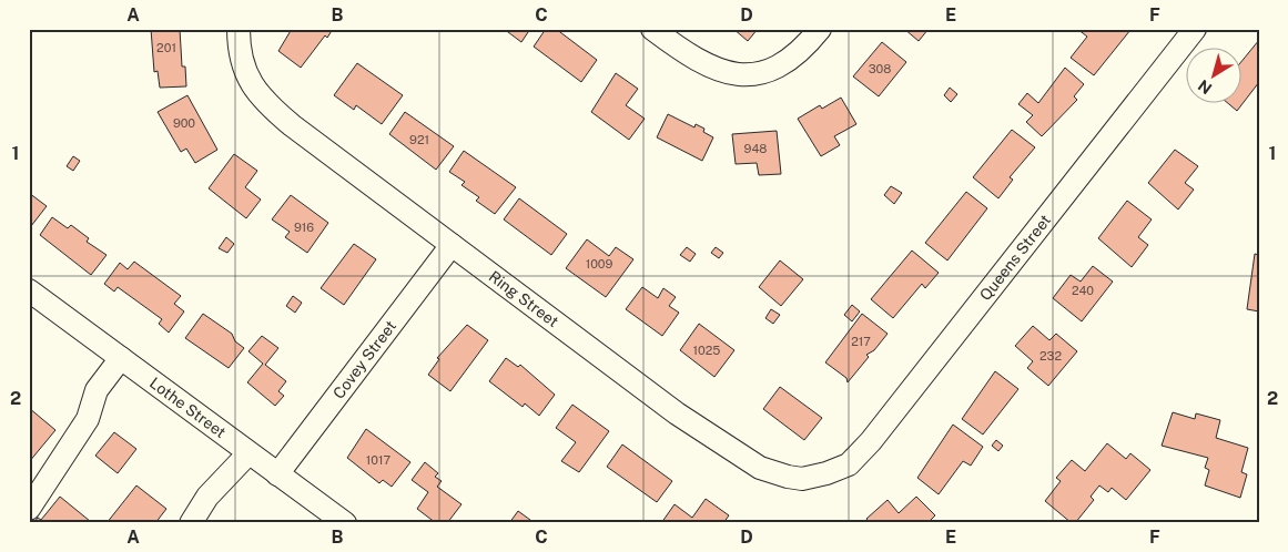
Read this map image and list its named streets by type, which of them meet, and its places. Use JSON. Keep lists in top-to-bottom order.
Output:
{
  "streets": {
    "street": [
      "Queens Street",
      "Ring Street",
      "Covey Street",
      "Lothe Street"
    ]
  },
  "crossings": [
    ["Queens Street", "Ring Street"],
    ["Ring Street", "Covey Street"],
    ["Covey Street", "Lothe Street"]
  ],
  "house_numbers": [
    "201",
    "308",
    "900",
    "921",
    "948",
    "916",
    "1009",
    "240",
    "217",
    "1025",
    "232",
    "1017"
  ],
  "north": "bottom left",
  "grid": {
    "columns": [
      "A",
      "B",
      "C",
      "D",
      "E",
      "F"
    ],
    "rows": ["1", "2"]
  }
}
